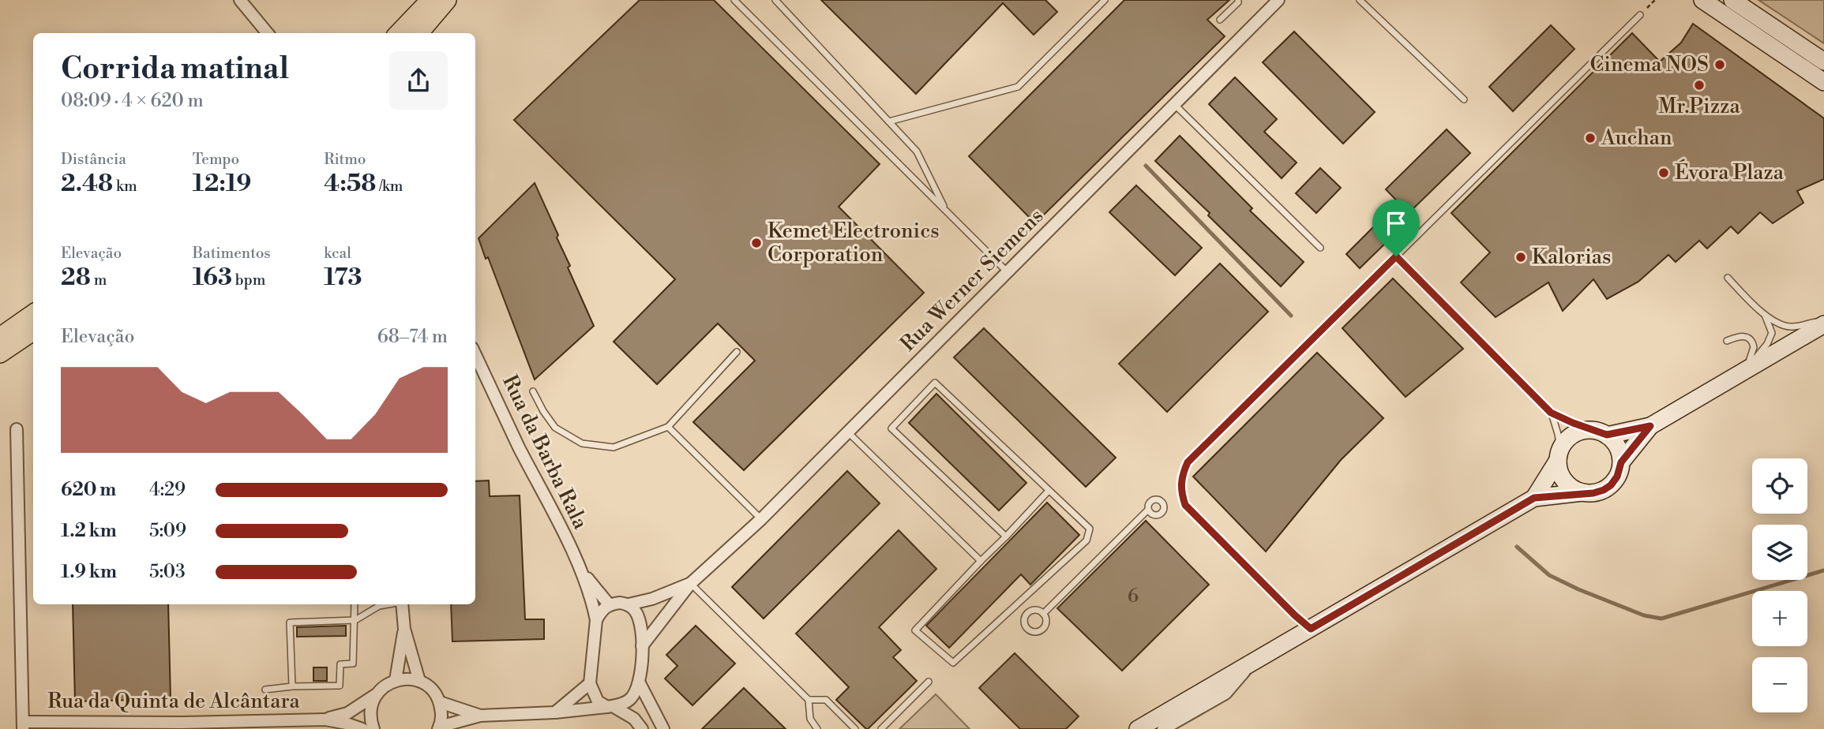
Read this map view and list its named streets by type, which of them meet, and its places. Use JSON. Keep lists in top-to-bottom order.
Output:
{
  "streets": {
    "street": ["Rua Werner Siemens", "Rua da Barba Rala", "Rua da Quinta de Alcântara"]
  },
  "crossings": [
    ["Rua Werner Siemens", "Rua da Barba Rala"]
  ],
  "places": [
    "Cinema NOS",
    "Mr.Pizza",
    "Auchan",
    "Évora Plaza",
    "Kemet Electronics Corporation",
    "Kalorias"
  ],
  "house_numbers": ["6"],
  "page": {
    "heading": ["Corrida matinal", "08:09 · 4 × 620 m"],
    "stats": [
      ["Distância", "2.48 km"],
      ["Tempo", "12:19"],
      ["Ritmo", "4:58 /km"],
      ["Elevação", "28 m"],
      ["Batimentos", "163 bpm"],
      ["kcal", "173"]
    ],
    "chart": ["Elevação", "68–74 m"],
    "map_buttons": ["+", "−"],
    "list": [
      {
        "name": "620 m",
        "note": "4:29"
      },
      {
        "name": "1.2 km",
        "note": "5:09"
      },
      {
        "name": "1.9 km",
        "note": "5:03"
      }
    ]
  }
}
